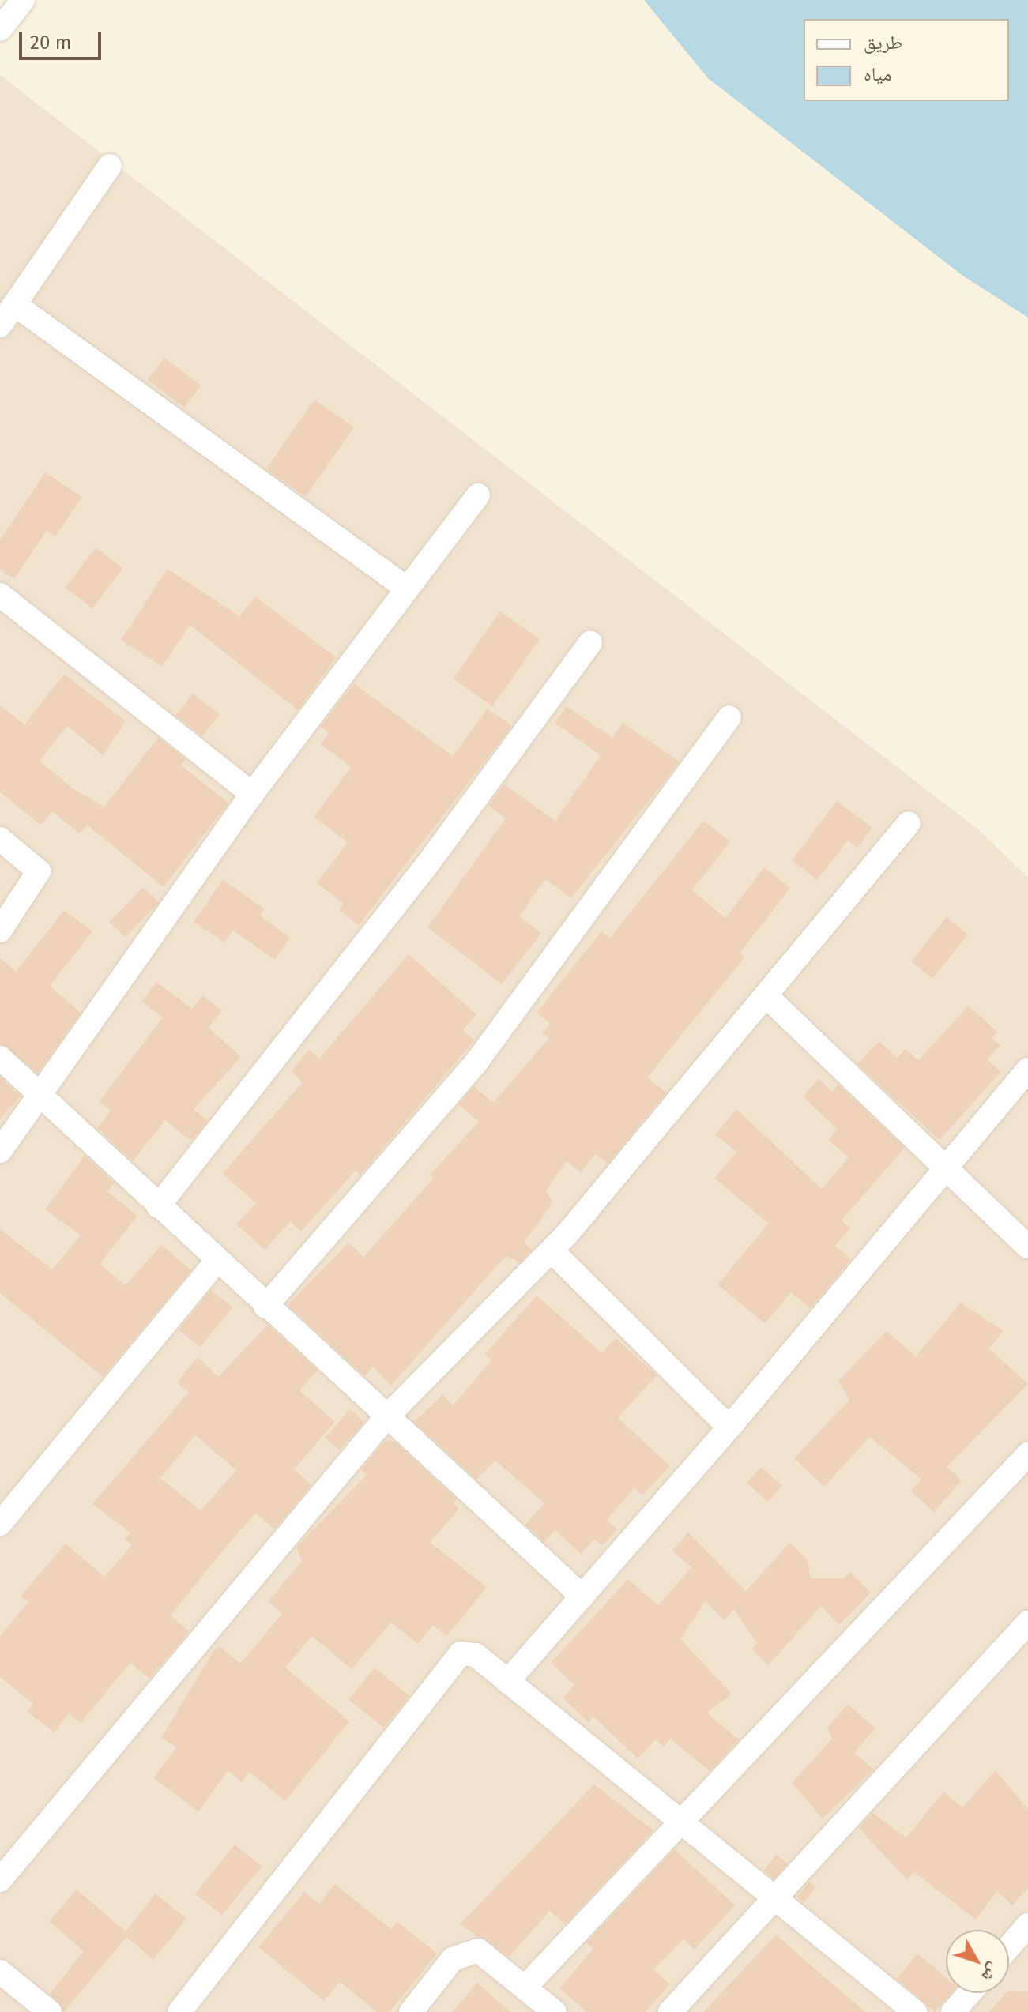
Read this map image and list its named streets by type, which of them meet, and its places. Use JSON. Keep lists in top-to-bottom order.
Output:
{
  "legend": ["طريق", "مياه"],
  "scale_bar": "20 m",
  "north": "bottom right"
}
